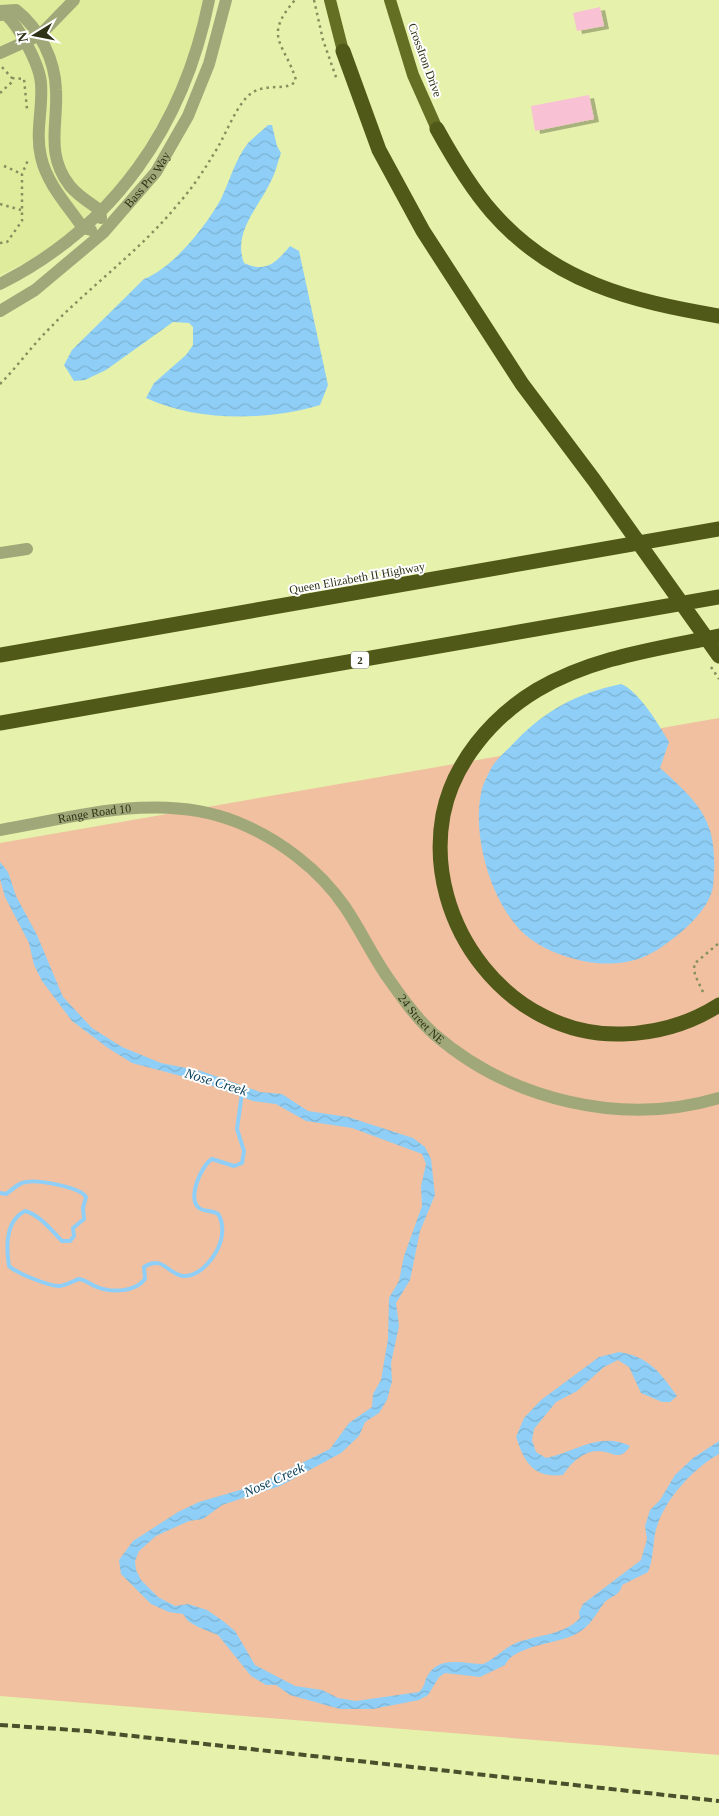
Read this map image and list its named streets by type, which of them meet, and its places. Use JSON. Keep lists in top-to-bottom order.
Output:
{
  "streets": {
    "highway": ["Queen Elizabeth II Highway", "2"],
    "main road": ["CrossIron Drive"],
    "street": ["Bass Pro Way", "Range Road 10", "24 Street NE"]
  },
  "crossings": [
    ["Range Road 10", "24 Street NE"]
  ],
  "water": ["Nose Creek"],
  "north": "left"
}
